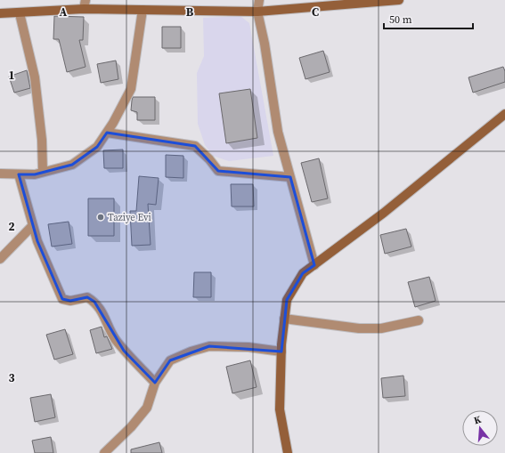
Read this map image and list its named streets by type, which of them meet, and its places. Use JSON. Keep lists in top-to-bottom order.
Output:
{
  "places": ["Taziye Evi"],
  "scale_bar": "50 m",
  "north": "top",
  "grid": {
    "columns": ["A", "B", "C"],
    "rows": ["1", "2", "3"]
  }
}
